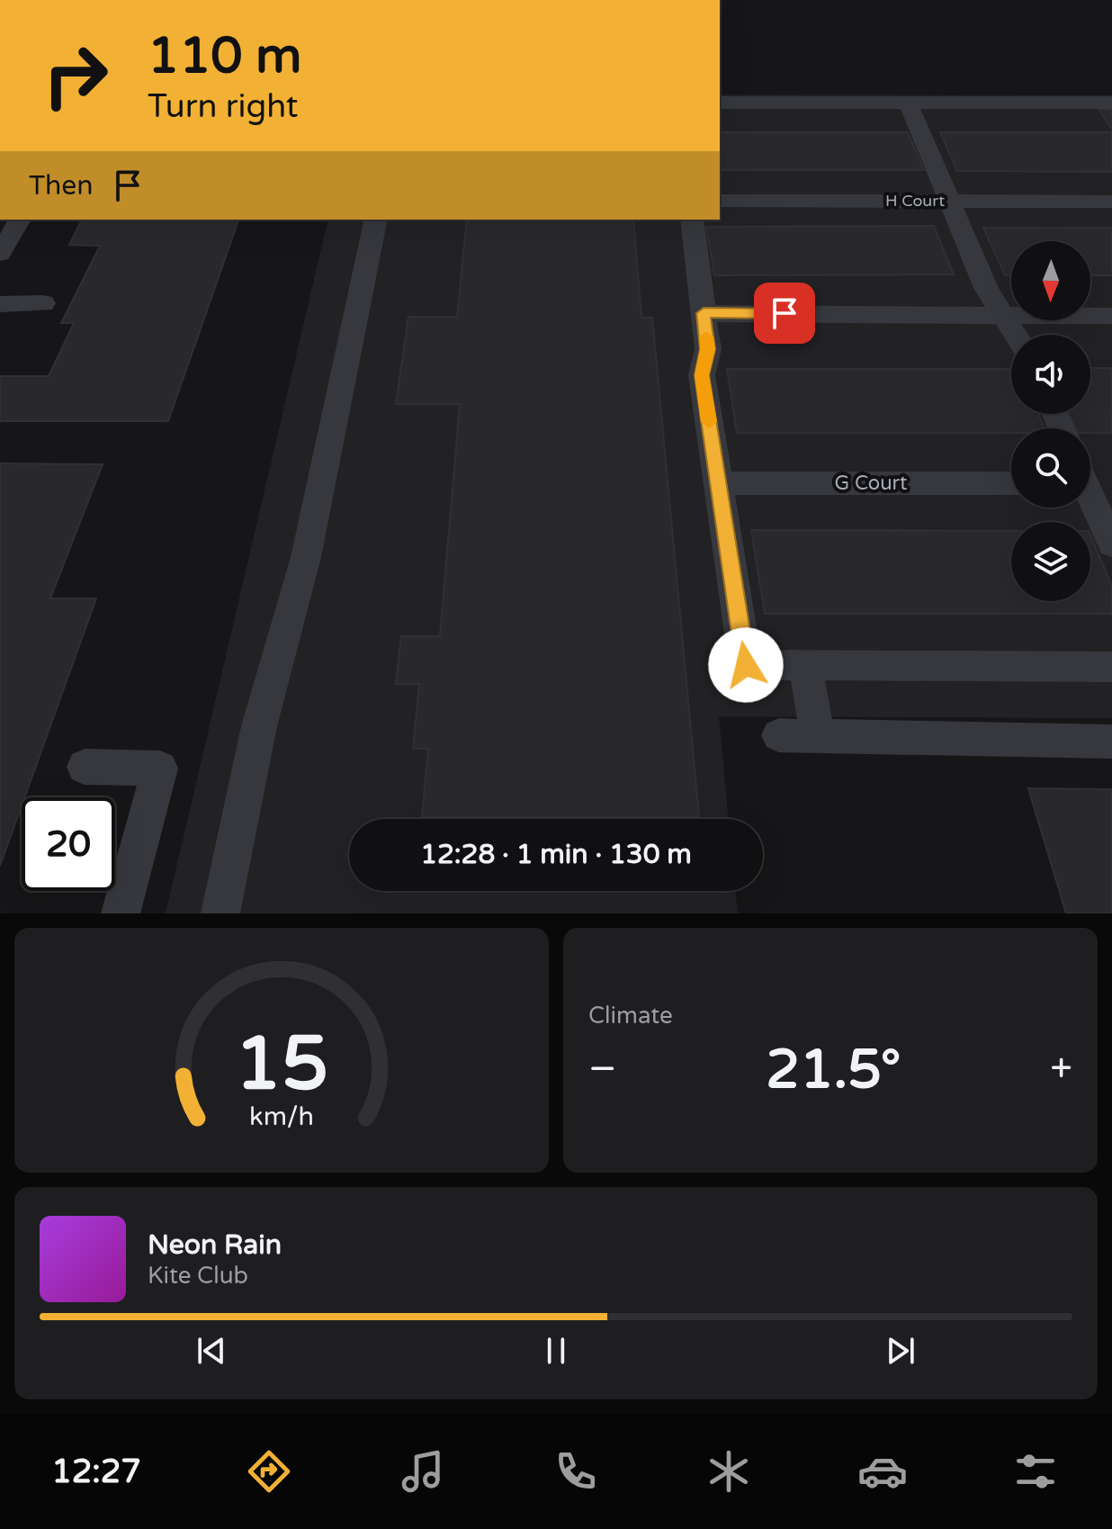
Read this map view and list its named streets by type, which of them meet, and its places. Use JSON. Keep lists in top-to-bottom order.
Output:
{
  "streets": {
    "lane": ["H Court", "G Court"]
  },
  "north": "bottom",
  "page": {
    "turn": ["110 m", "Turn right"],
    "then": "Then",
    "limit": "20",
    "trip": "12:28 · 1 min · 130 m",
    "tile": "Climate",
    "heat": ["−", "21.5°", "+"],
    "song": ["Neon Rain", "Kite Club"],
    "tabs": "12:27",
    "gauge": ["15", "km/h"]
  }
}
